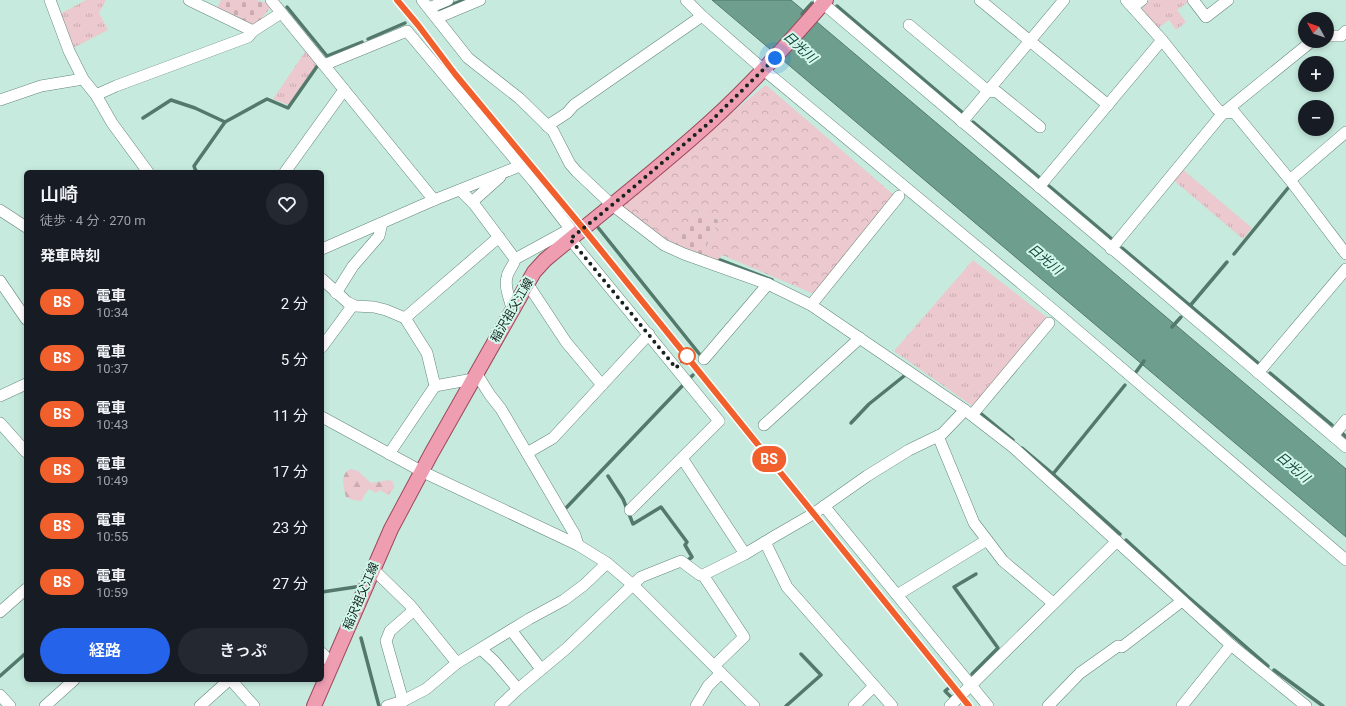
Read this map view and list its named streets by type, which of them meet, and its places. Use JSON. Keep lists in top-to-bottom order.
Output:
{
  "streets": {
    "main road": ["稲沢祖父江線"]
  },
  "water": ["日光川"],
  "north": "top left",
  "page": {
    "on_map": "BS",
    "map_buttons": ["+", "−"],
    "heading": [
      ["山崎", "徒歩 · 4 分 · 270 m"],
      "発車時刻"
    ],
    "list": [
      {
        "mark": "BS",
        "name": "電車",
        "note": "10:34",
        "value": "2 分"
      },
      {
        "mark": "BS",
        "name": "電車",
        "note": "10:37",
        "value": "5 分"
      },
      {
        "mark": "BS",
        "name": "電車",
        "note": "10:43",
        "value": "11 分"
      },
      {
        "mark": "BS",
        "name": "電車",
        "note": "10:49",
        "value": "17 分"
      },
      {
        "mark": "BS",
        "name": "電車",
        "note": "10:55",
        "value": "23 分"
      },
      {
        "mark": "BS",
        "name": "電車",
        "note": "10:59",
        "value": "27 分"
      }
    ],
    "buttons": ["経路", "きっぷ"]
  }
}
